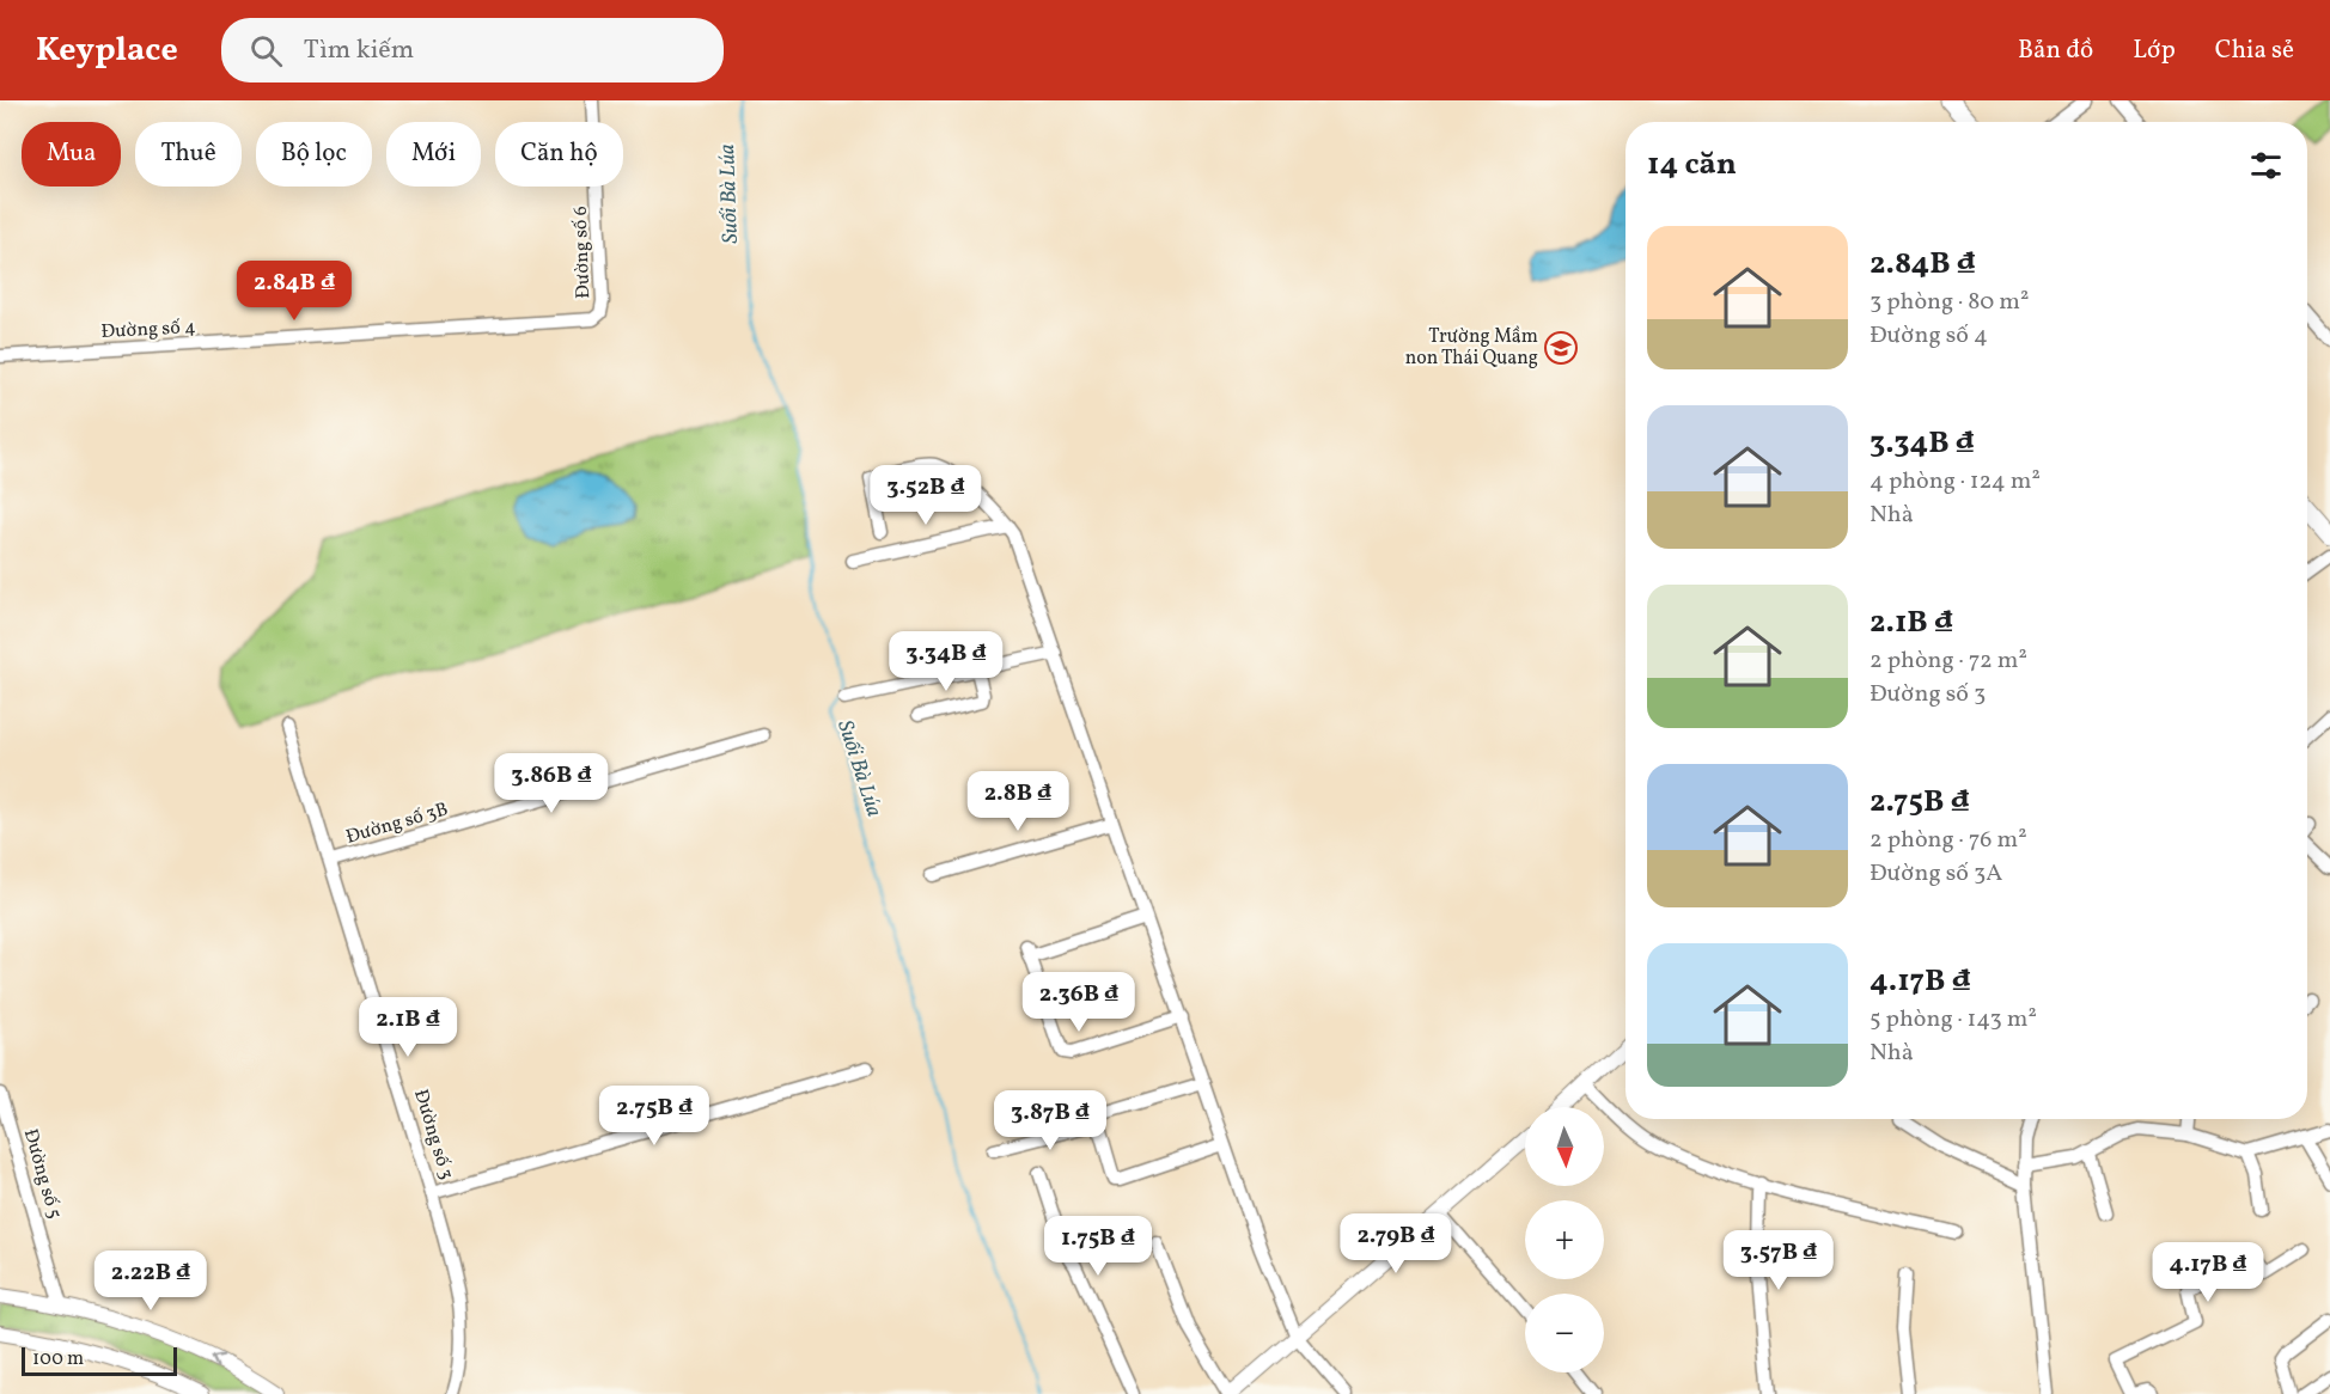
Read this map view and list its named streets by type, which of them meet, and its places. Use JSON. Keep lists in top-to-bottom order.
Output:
{
  "streets": {
    "street": [
      "Đường số 6",
      "Đường số 4",
      "Đường số 3B",
      "Đường số 3",
      "Đường số 5"
    ]
  },
  "crossings": [
    ["Đường số 6", "Đường số 4"],
    ["Đường số 3B", "Đường số 3"]
  ],
  "water": ["Suối Bà Lúa"],
  "places": {
    "school or university": ["Trường Mầm non Thái Quang"]
  },
  "scale_bar": "100 m",
  "north": "bottom",
  "page": {
    "header": "Keyplace",
    "search": "Tìm kiếm",
    "nav": ["Bản đồ", "Lớp", "Chia sẻ"],
    "chip": [
      "Mua",
      "Thuê",
      "Bộ lọc",
      "Mới",
      "Căn hộ"
    ],
    "heading": "14 căn",
    "list": [
      {
        "name": "2.84B ₫",
        "note": "3 phòng · 80 m² · Đường số 4"
      },
      {
        "name": "3.34B ₫",
        "note": "4 phòng · 124 m² · Nhà"
      },
      {
        "name": "2.1B ₫",
        "note": "2 phòng · 72 m² · Đường số 3"
      },
      {
        "name": "2.75B ₫",
        "note": "2 phòng · 76 m² · Đường số 3A"
      },
      {
        "name": "4.17B ₫",
        "note": "5 phòng · 143 m² · Nhà"
      }
    ],
    "price": [
      "2.84B ₫",
      "3.52B ₫",
      "3.34B ₫",
      "3.86B ₫",
      "2.8B ₫",
      "2.36B ₫",
      "2.1B ₫",
      "2.75B ₫",
      "3.87B ₫",
      "2.79B ₫",
      "1.75B ₫",
      "3.57B ₫",
      "4.17B ₫",
      "2.22B ₫"
    ],
    "map_buttons": ["+", "−"],
    "scale": "100 m"
  }
}
